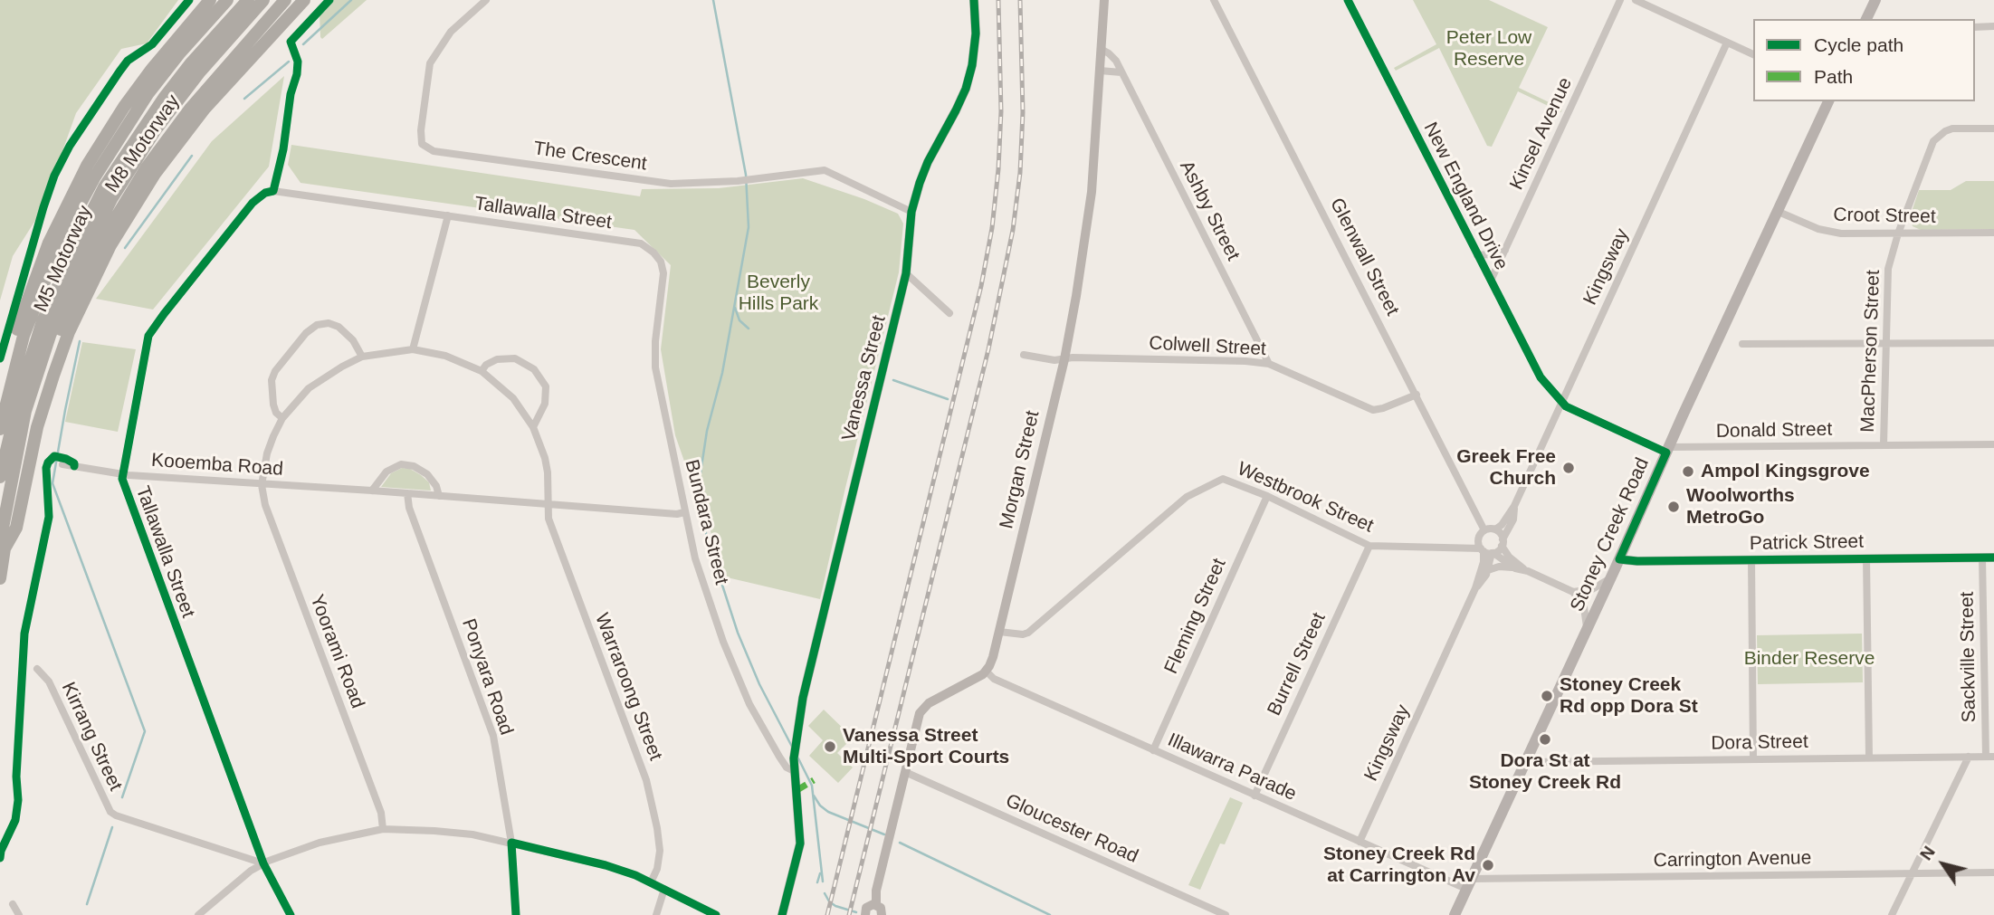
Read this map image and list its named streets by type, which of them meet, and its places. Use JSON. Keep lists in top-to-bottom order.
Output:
{
  "streets": {
    "highway": ["M8 Motorway", "M5 Motorway"],
    "main road": ["Stoney Creek Road"],
    "street": [
      "Kinsel Avenue",
      "The Crescent",
      "New England Drive",
      "Ashby Street",
      "Tallawalla Street",
      "Croot Street",
      "Glenwall Street",
      "Kingsway",
      "Colwell Street",
      "MacPherson Street",
      "Vanessa Street",
      "Donald Street",
      "Kooemba Road",
      "Morgan Street",
      "Westbrook Street",
      "Bundara Street",
      "Patrick Street",
      "Fleming Street",
      "Yoorami Road",
      "Sackville Street",
      "Burrell Street",
      "Ponyara Road",
      "Warraroong Street",
      "Kirrang Street",
      "Dora Street",
      "Illawarra Parade",
      "Gloucester Road",
      "Carrington Avenue"
    ]
  },
  "crossings": [
    ["Kinsel Avenue", "New England Drive"],
    ["M8 Motorway", "M5 Motorway"],
    ["The Crescent", "Vanessa Street"],
    ["New England Drive", "Kingsway"],
    ["Ashby Street", "Colwell Street"],
    ["Ashby Street", "Morgan Street"],
    ["Tallawalla Street", "Kooemba Road"],
    ["Tallawalla Street", "Bundara Street"],
    ["Tallawalla Street", "Kirrang Street"],
    ["Croot Street", "MacPherson Street"],
    ["Croot Street", "Stoney Creek Road"],
    ["Glenwall Street", "Colwell Street"],
    ["Kingsway", "Westbrook Street"],
    ["Kingsway", "Illawarra Parade"],
    ["Colwell Street", "Morgan Street"],
    ["MacPherson Street", "Donald Street"],
    ["Vanessa Street", "Bundara Street"],
    ["Donald Street", "Stoney Creek Road"],
    ["Kooemba Road", "Bundara Street"],
    ["Kooemba Road", "Yoorami Road"],
    ["Kooemba Road", "Ponyara Road"],
    ["Kooemba Road", "Warraroong Street"],
    ["Morgan Street", "Westbrook Street"],
    ["Morgan Street", "Illawarra Parade"],
    ["Westbrook Street", "Fleming Street"],
    ["Westbrook Street", "Burrell Street"],
    ["Stoney Creek Road", "Patrick Street"],
    ["Stoney Creek Road", "Dora Street"],
    ["Stoney Creek Road", "Illawarra Parade"],
    ["Stoney Creek Road", "Carrington Avenue"],
    ["Patrick Street", "Sackville Street"],
    ["Fleming Street", "Illawarra Parade"],
    ["Sackville Street", "Dora Street"],
    ["Burrell Street", "Illawarra Parade"],
    ["Illawarra Parade", "Carrington Avenue"]
  ],
  "parks": ["Peter Low Reserve", "Beverly Hills Park", "Binder Reserve"],
  "places": [
    "Greek Free Church",
    "Ampol Kingsgrove",
    "Woolworths MetroGo",
    "Stoney Creek Rd opp Dora St",
    "Dora St at Stoney Creek Rd",
    "Vanessa Street Multi-Sport Courts",
    "Stoney Creek Rd at Carrington Av"
  ],
  "legend": ["Cycle path", "Path"],
  "north": "top left"
}
